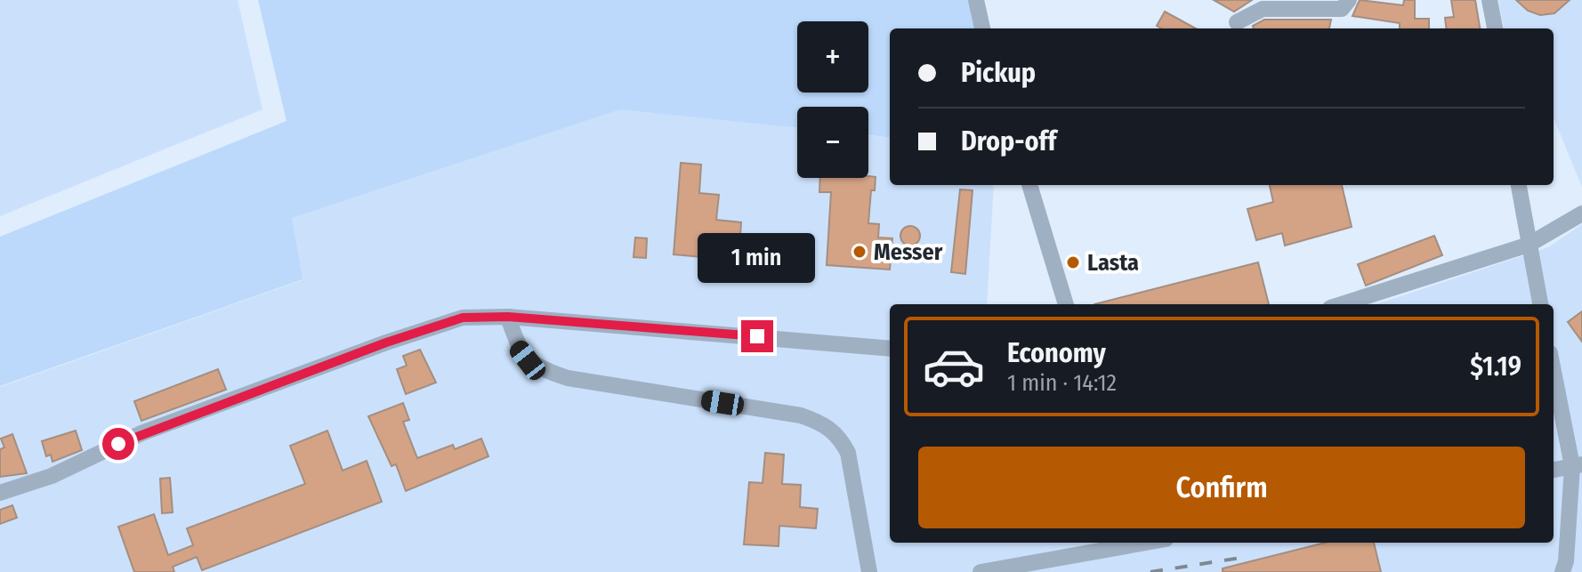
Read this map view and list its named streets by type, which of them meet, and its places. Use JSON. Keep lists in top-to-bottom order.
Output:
{
  "places": ["Messer", "Lasta"],
  "page": {
    "map_buttons": ["+", "−"],
    "banner": ["Pickup", "Drop-off"],
    "bubble": "1 min",
    "list": [
      {
        "name": "Economy",
        "note": "1 min · 14:12",
        "value": "$1.19"
      }
    ],
    "buttons": "Confirm"
  }
}
